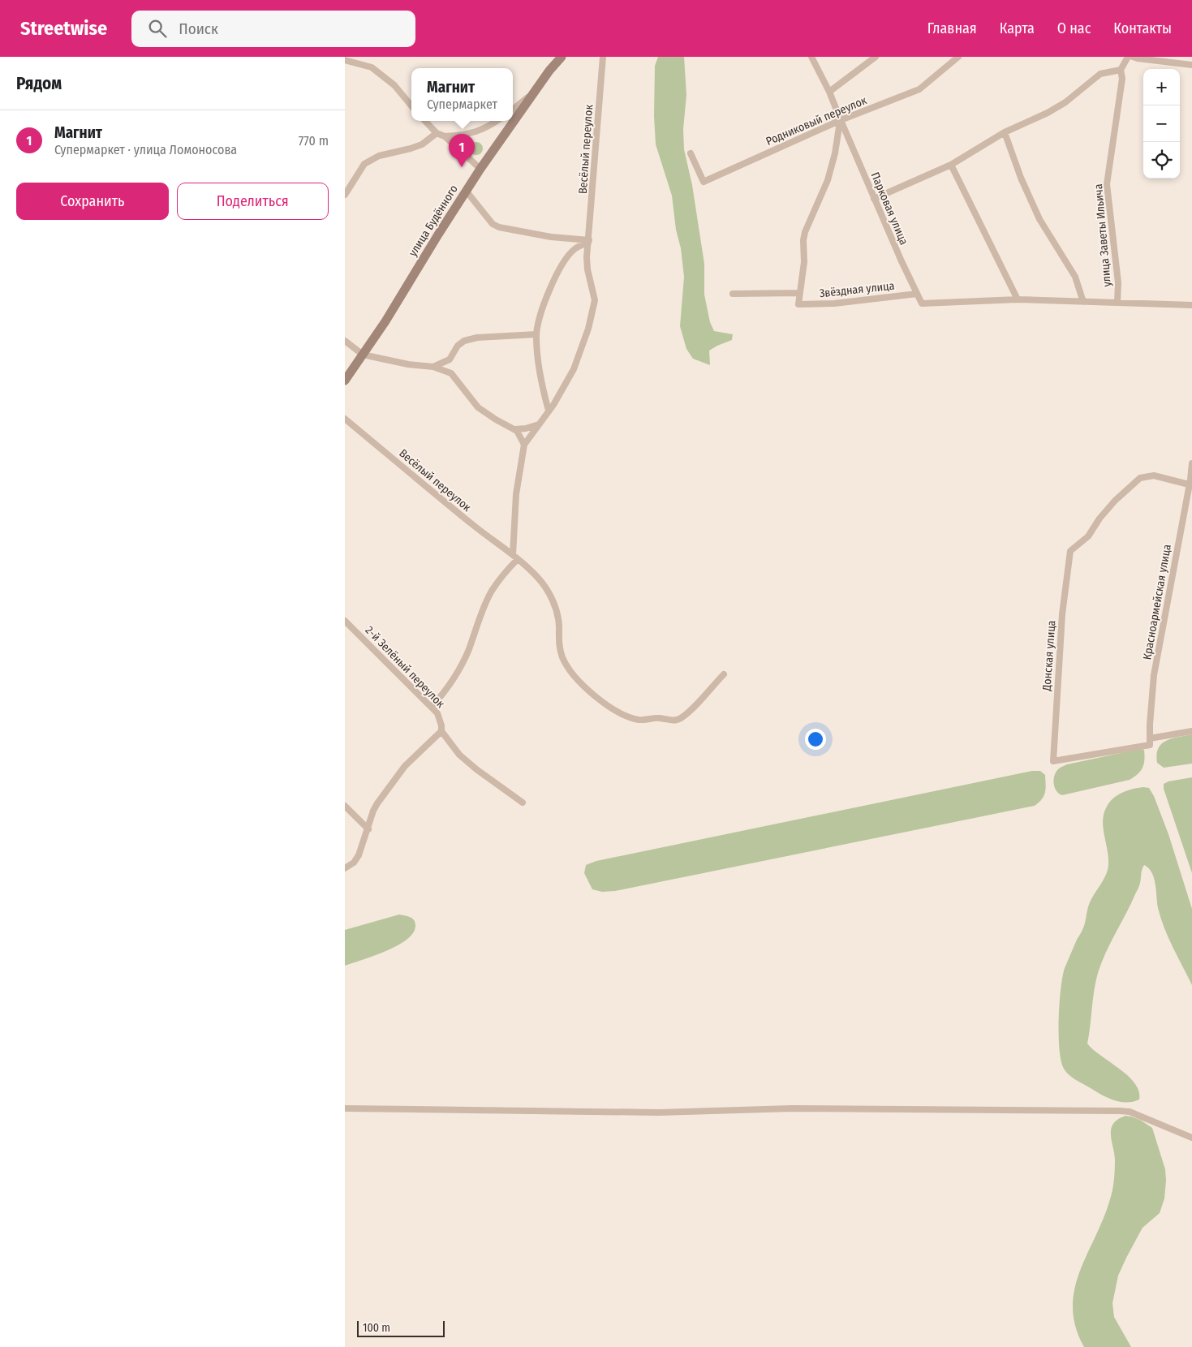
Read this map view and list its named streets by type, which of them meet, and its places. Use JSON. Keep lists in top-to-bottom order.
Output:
{
  "streets": {
    "main road": ["улица Будённого"],
    "street": [
      "Родниковый переулок",
      "Весёлый переулок",
      "Парковая улица",
      "улица Заветы Ильича",
      "Звёздная улица",
      "Красноармейская улица",
      "Донская улица",
      "2-й Зелёный переулок"
    ]
  },
  "crossings": [
    ["Родниковый переулок", "Парковая улица"],
    ["Парковая улица", "Звёздная улица"],
    ["Красноармейская улица", "Донская улица"]
  ],
  "scale_bar": "100 m",
  "page": {
    "header": "Streetwise",
    "search": "Поиск",
    "nav": [
      "Главная",
      "Карта",
      "О нас",
      "Контакты"
    ],
    "heading": "Рядом",
    "popup": ["Магнит", "Супермаркет"],
    "map_buttons": ["+", "−"],
    "list": [
      {
        "mark": "1",
        "name": "Магнит",
        "note": "Супермаркет · улица Ломоносова",
        "value": "770 m"
      }
    ],
    "pins": "1",
    "buttons": ["Сохранить", "Поделиться"],
    "scale": "100 m"
  }
}
